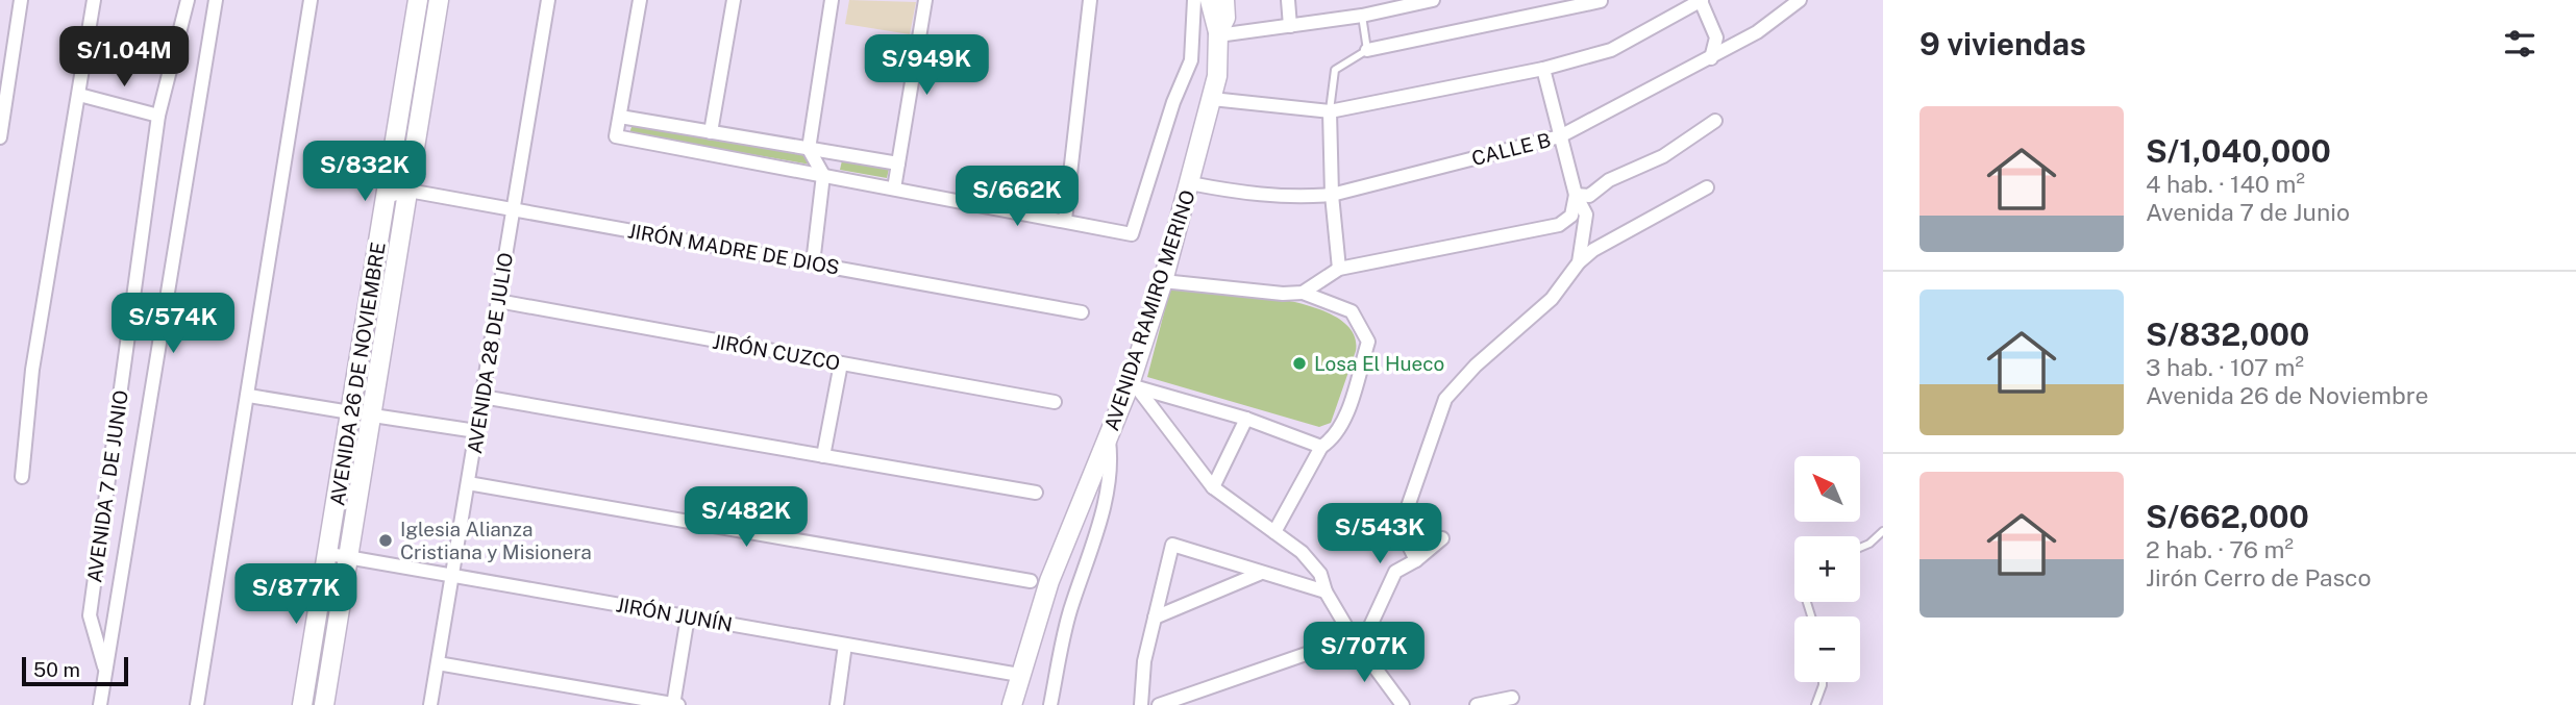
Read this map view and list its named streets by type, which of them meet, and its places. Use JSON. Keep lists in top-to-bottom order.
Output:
{
  "streets": {
    "main road": ["AVENIDA RAMIRO MERINO", "AVENIDA 26 DE NOVIEMBRE"],
    "street": [
      "CALLE B",
      "JIRÓN MADRE DE DIOS",
      "JIRÓN CUZCO",
      "AVENIDA 28 DE JULIO",
      "AVENIDA 7 DE JUNIO",
      "JIRÓN JUNÍN"
    ]
  },
  "crossings": [
    ["CALLE B", "AVENIDA RAMIRO MERINO"],
    ["JIRÓN MADRE DE DIOS", "AVENIDA 28 DE JULIO"],
    ["JIRÓN MADRE DE DIOS", "AVENIDA 26 DE NOVIEMBRE"],
    ["AVENIDA RAMIRO MERINO", "JIRÓN JUNÍN"],
    ["JIRÓN CUZCO", "AVENIDA 28 DE JULIO"],
    ["AVENIDA 28 DE JULIO", "JIRÓN JUNÍN"],
    ["AVENIDA 26 DE NOVIEMBRE", "JIRÓN JUNÍN"]
  ],
  "places": ["Losa El Hueco", "Iglesia Alianza Cristiana y Misionera"],
  "scale_bar": "50 m",
  "north": "top left",
  "page": {
    "heading": "9 viviendas",
    "price": [
      "S/1.04M",
      "S/949K",
      "S/832K",
      "S/662K",
      "S/574K",
      "S/482K",
      "S/543K",
      "S/877K",
      "S/707K"
    ],
    "list": [
      {
        "name": "S/1,040,000",
        "note": "4 hab. · 140 m² · Avenida 7 de Junio"
      },
      {
        "name": "S/832,000",
        "note": "3 hab. · 107 m² · Avenida 26 de Noviembre"
      },
      {
        "name": "S/662,000",
        "note": "2 hab. · 76 m² · Jirón Cerro de Pasco"
      }
    ],
    "map_buttons": ["+", "−"],
    "scale": "50 m"
  }
}
